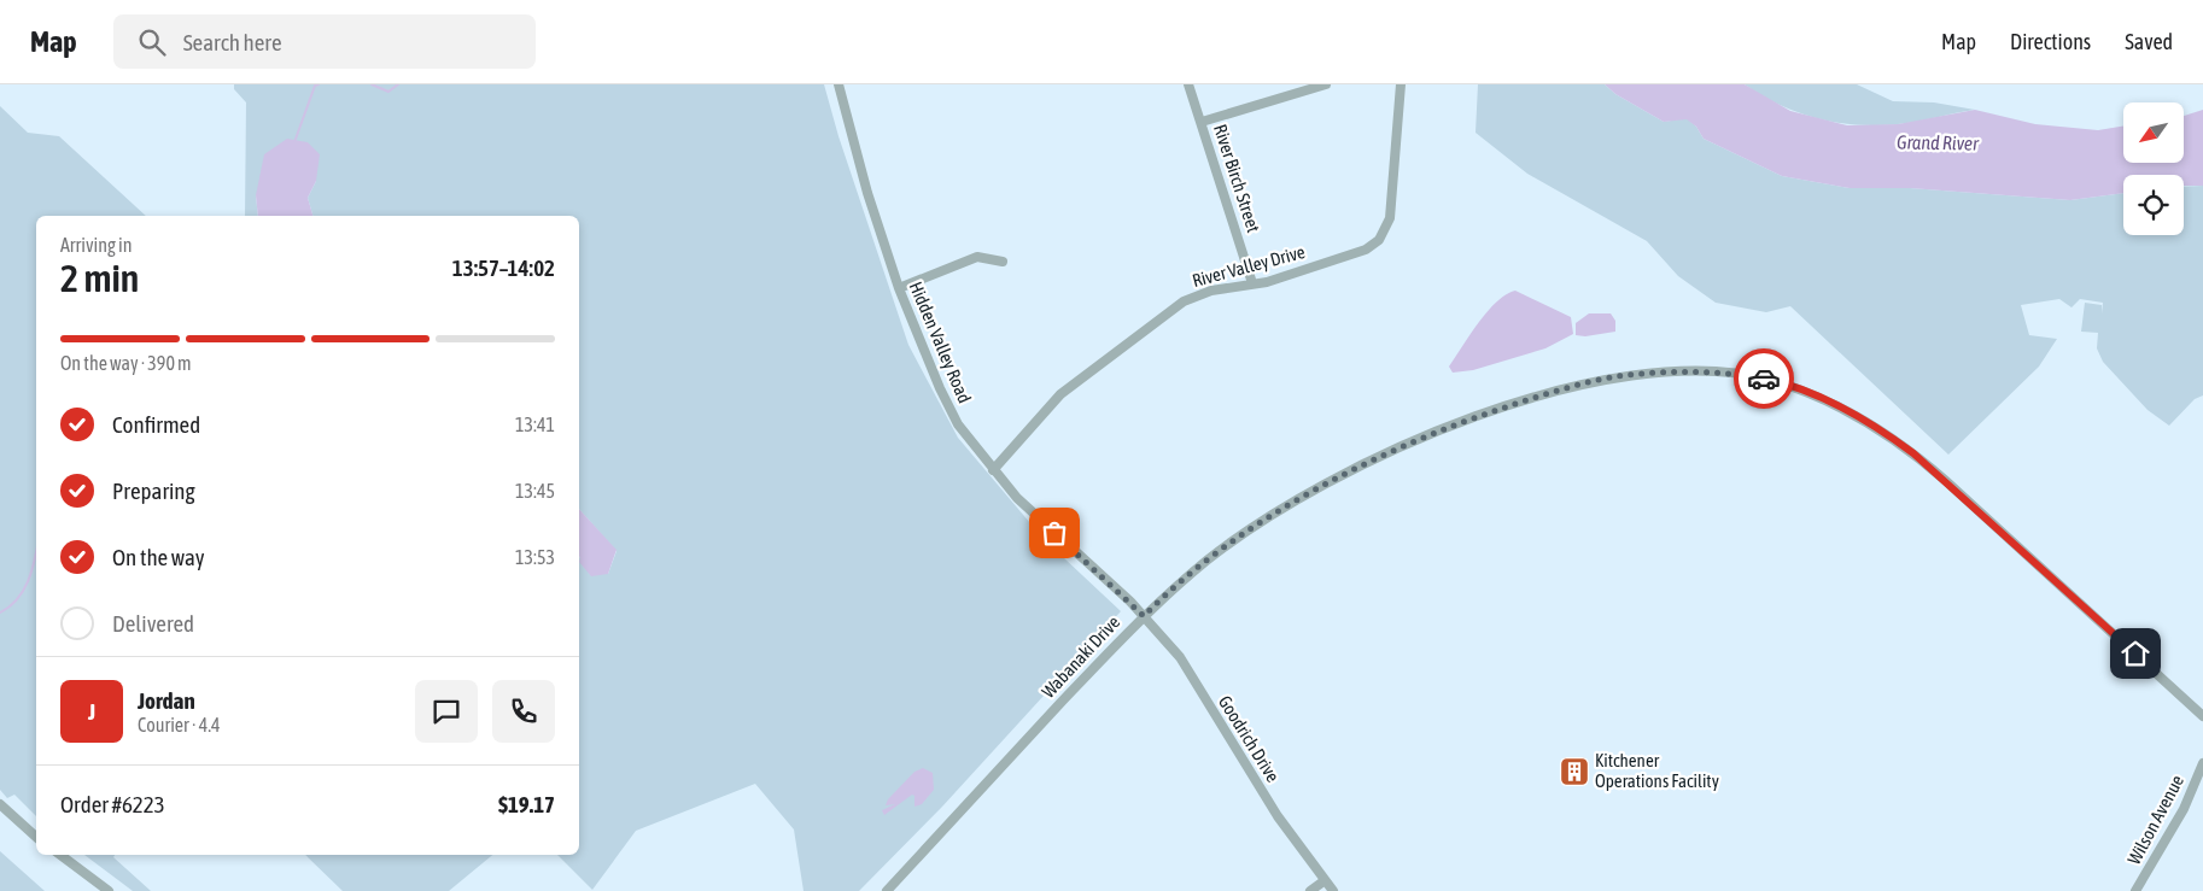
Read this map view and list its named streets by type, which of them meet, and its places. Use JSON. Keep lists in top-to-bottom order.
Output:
{
  "streets": {
    "street": [
      "River Birch Street",
      "River Valley Drive",
      "Hidden Valley Road",
      "Wabanaki Drive",
      "Goodrich Drive",
      "Wilson Avenue"
    ]
  },
  "crossings": [
    ["River Birch Street", "River Valley Drive"],
    ["River Valley Drive", "Hidden Valley Road"],
    ["Hidden Valley Road", "Wabanaki Drive"],
    ["Hidden Valley Road", "Goodrich Drive"],
    ["Wabanaki Drive", "Goodrich Drive"]
  ],
  "water": ["Grand River"],
  "places": {
    "building": ["Kitchener Operations Facility"]
  },
  "north": "bottom left",
  "page": {
    "header": "Map",
    "search": "Search here",
    "nav": ["Map", "Directions", "Saved"],
    "heading": ["2 min", "Arriving in", "13:57–14:02"],
    "panel": [
      "Jordan",
      "Courier · 4.4",
      "Order #6223",
      "$19.17"
    ],
    "bar": "On the way · 390 m",
    "list": [
      ["Confirmed", "13:41"],
      ["Preparing", "13:45"],
      ["On the way", "13:53"],
      "Delivered"
    ],
    "round": "J"
  }
}
